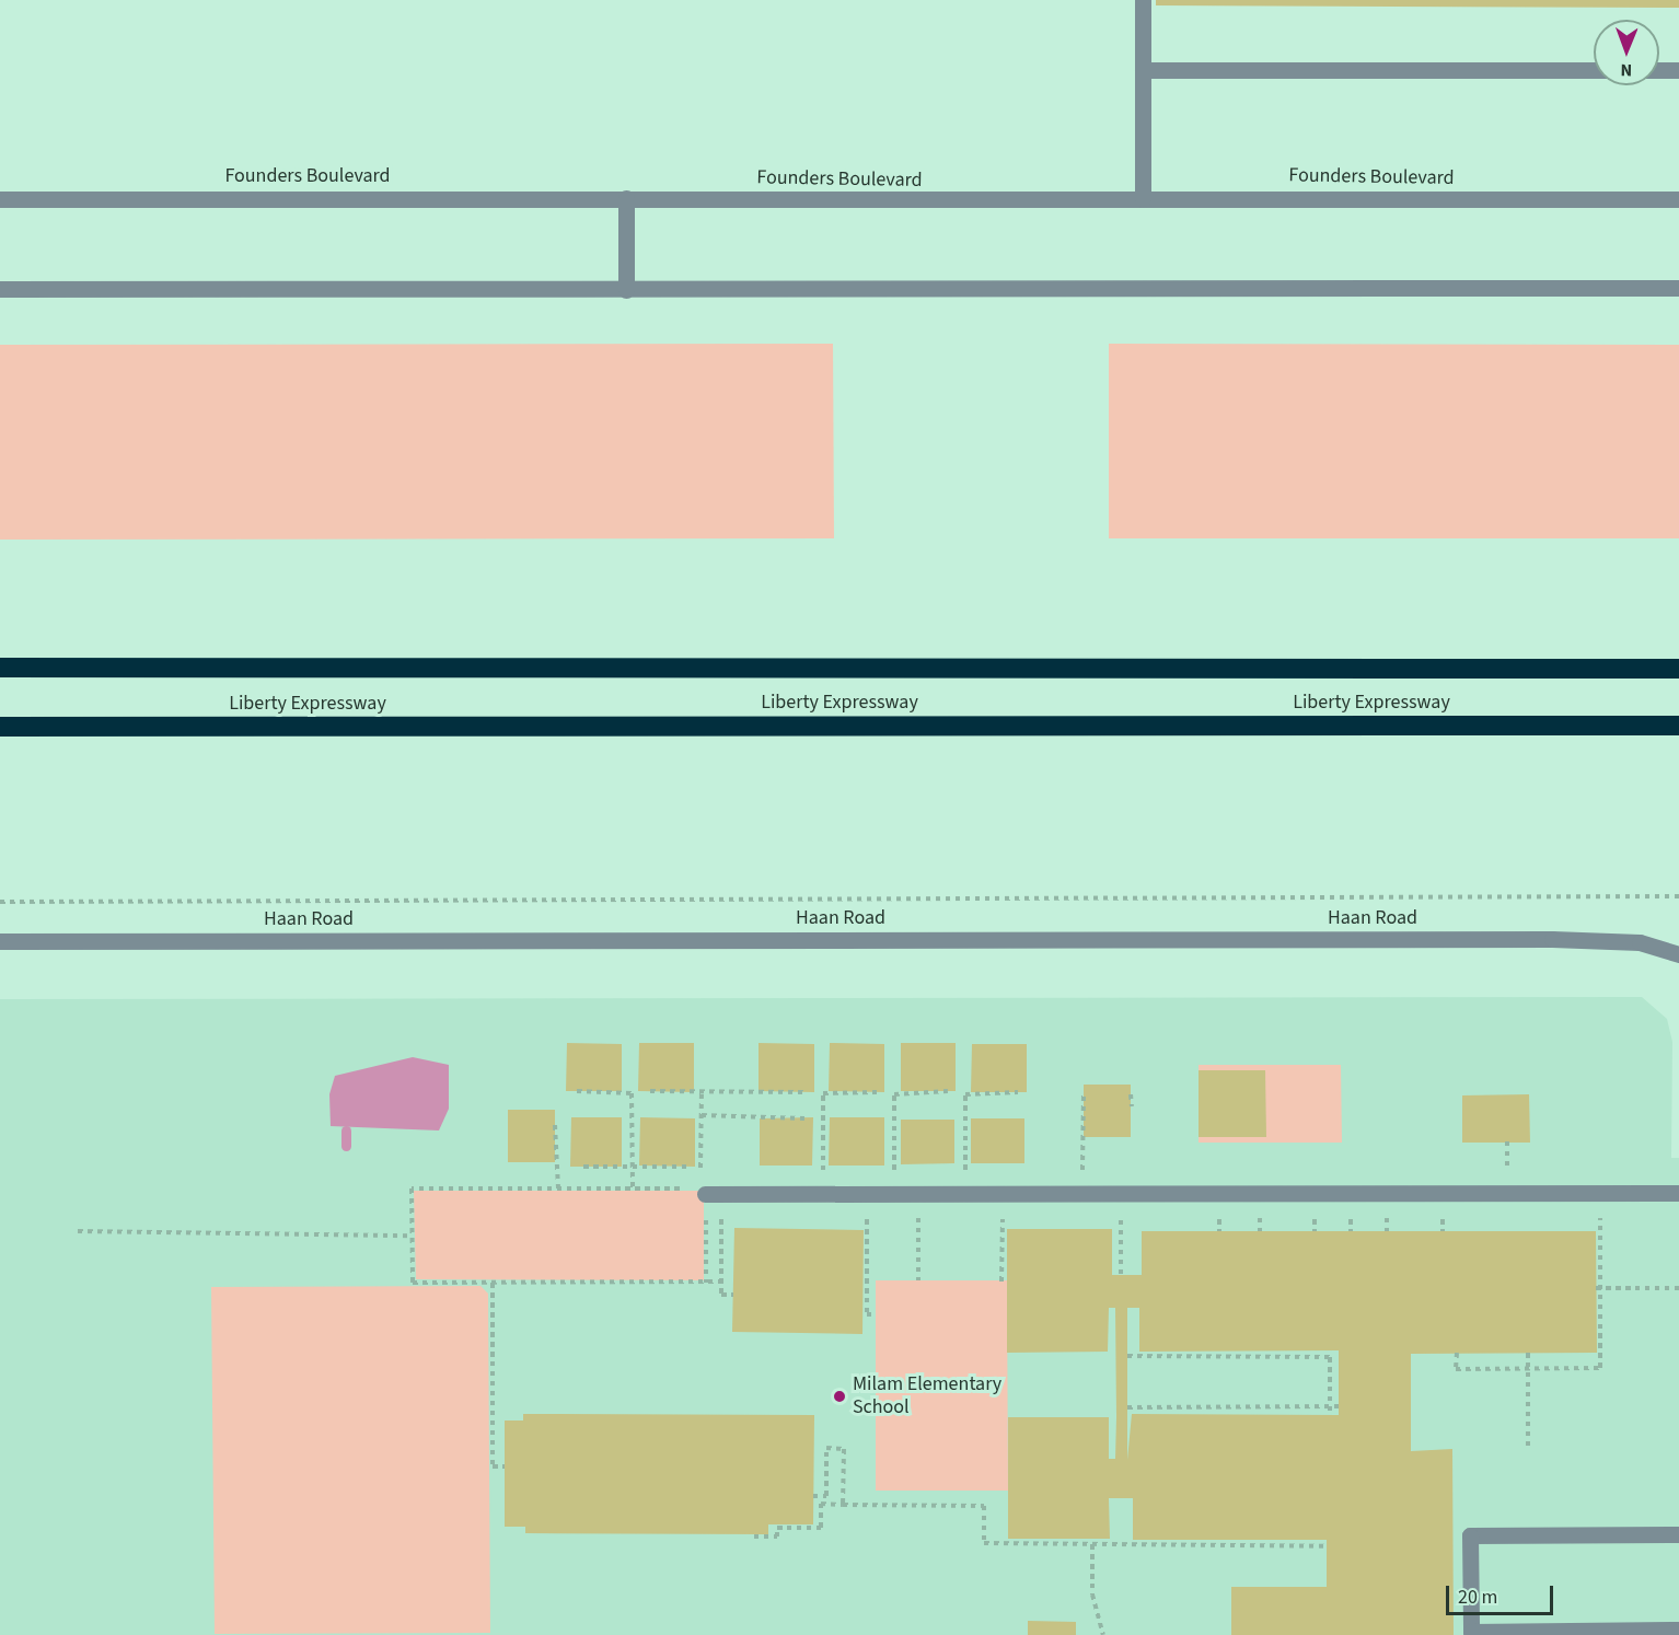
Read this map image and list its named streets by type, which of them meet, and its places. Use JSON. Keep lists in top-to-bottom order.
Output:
{
  "streets": {
    "highway": ["Liberty Expressway"],
    "street": ["Founders Boulevard", "Haan Road"]
  },
  "places": ["Milam Elementary School"],
  "scale_bar": "20 m",
  "north": "bottom"
}
